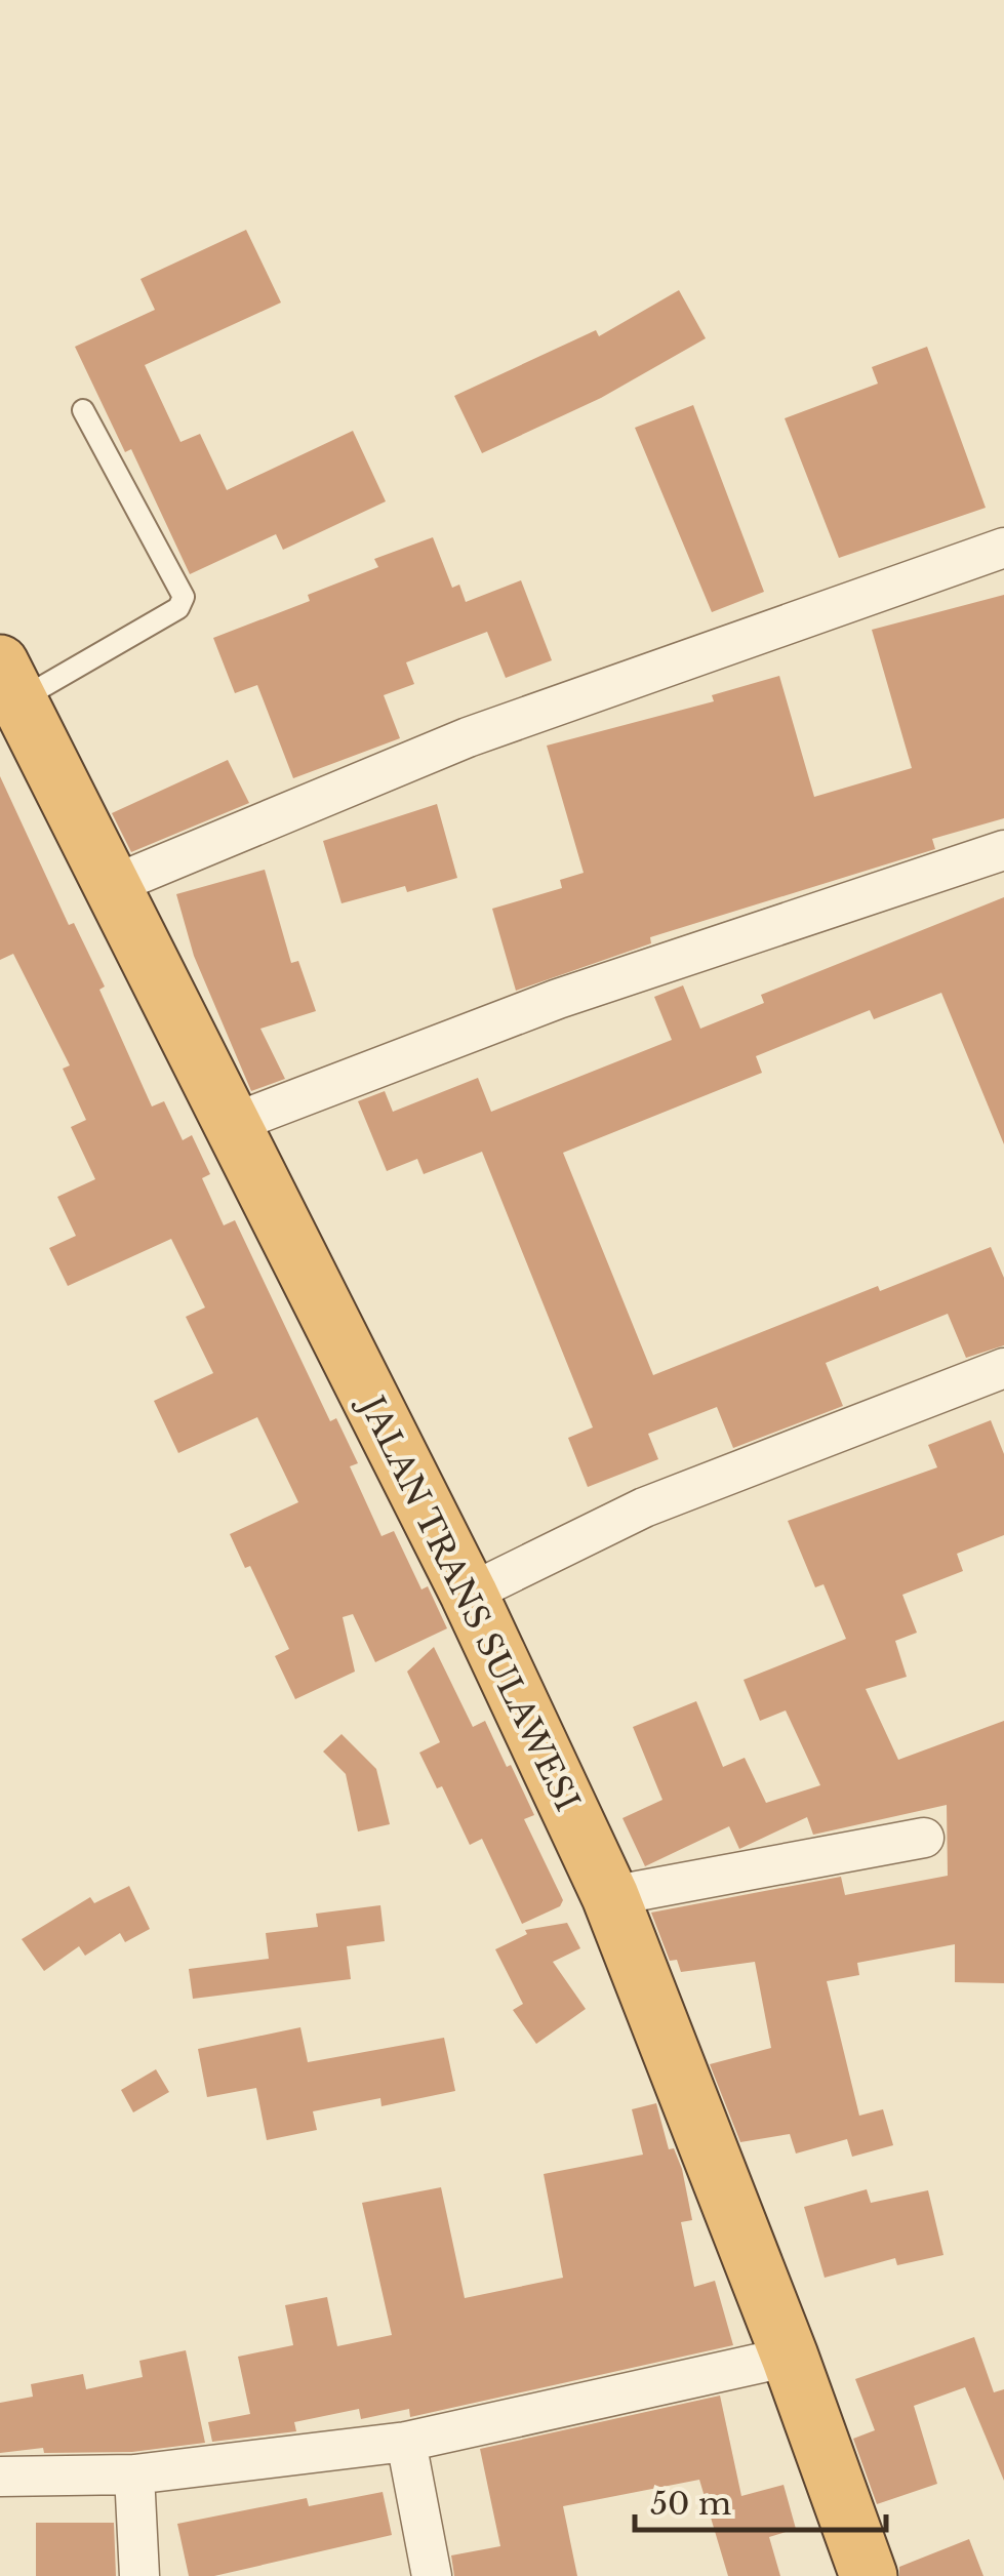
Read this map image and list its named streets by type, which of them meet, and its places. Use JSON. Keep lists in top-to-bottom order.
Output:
{
  "streets": {
    "highway": ["JALAN TRANS SULAWESI"]
  },
  "scale_bar": "50 m"
}
